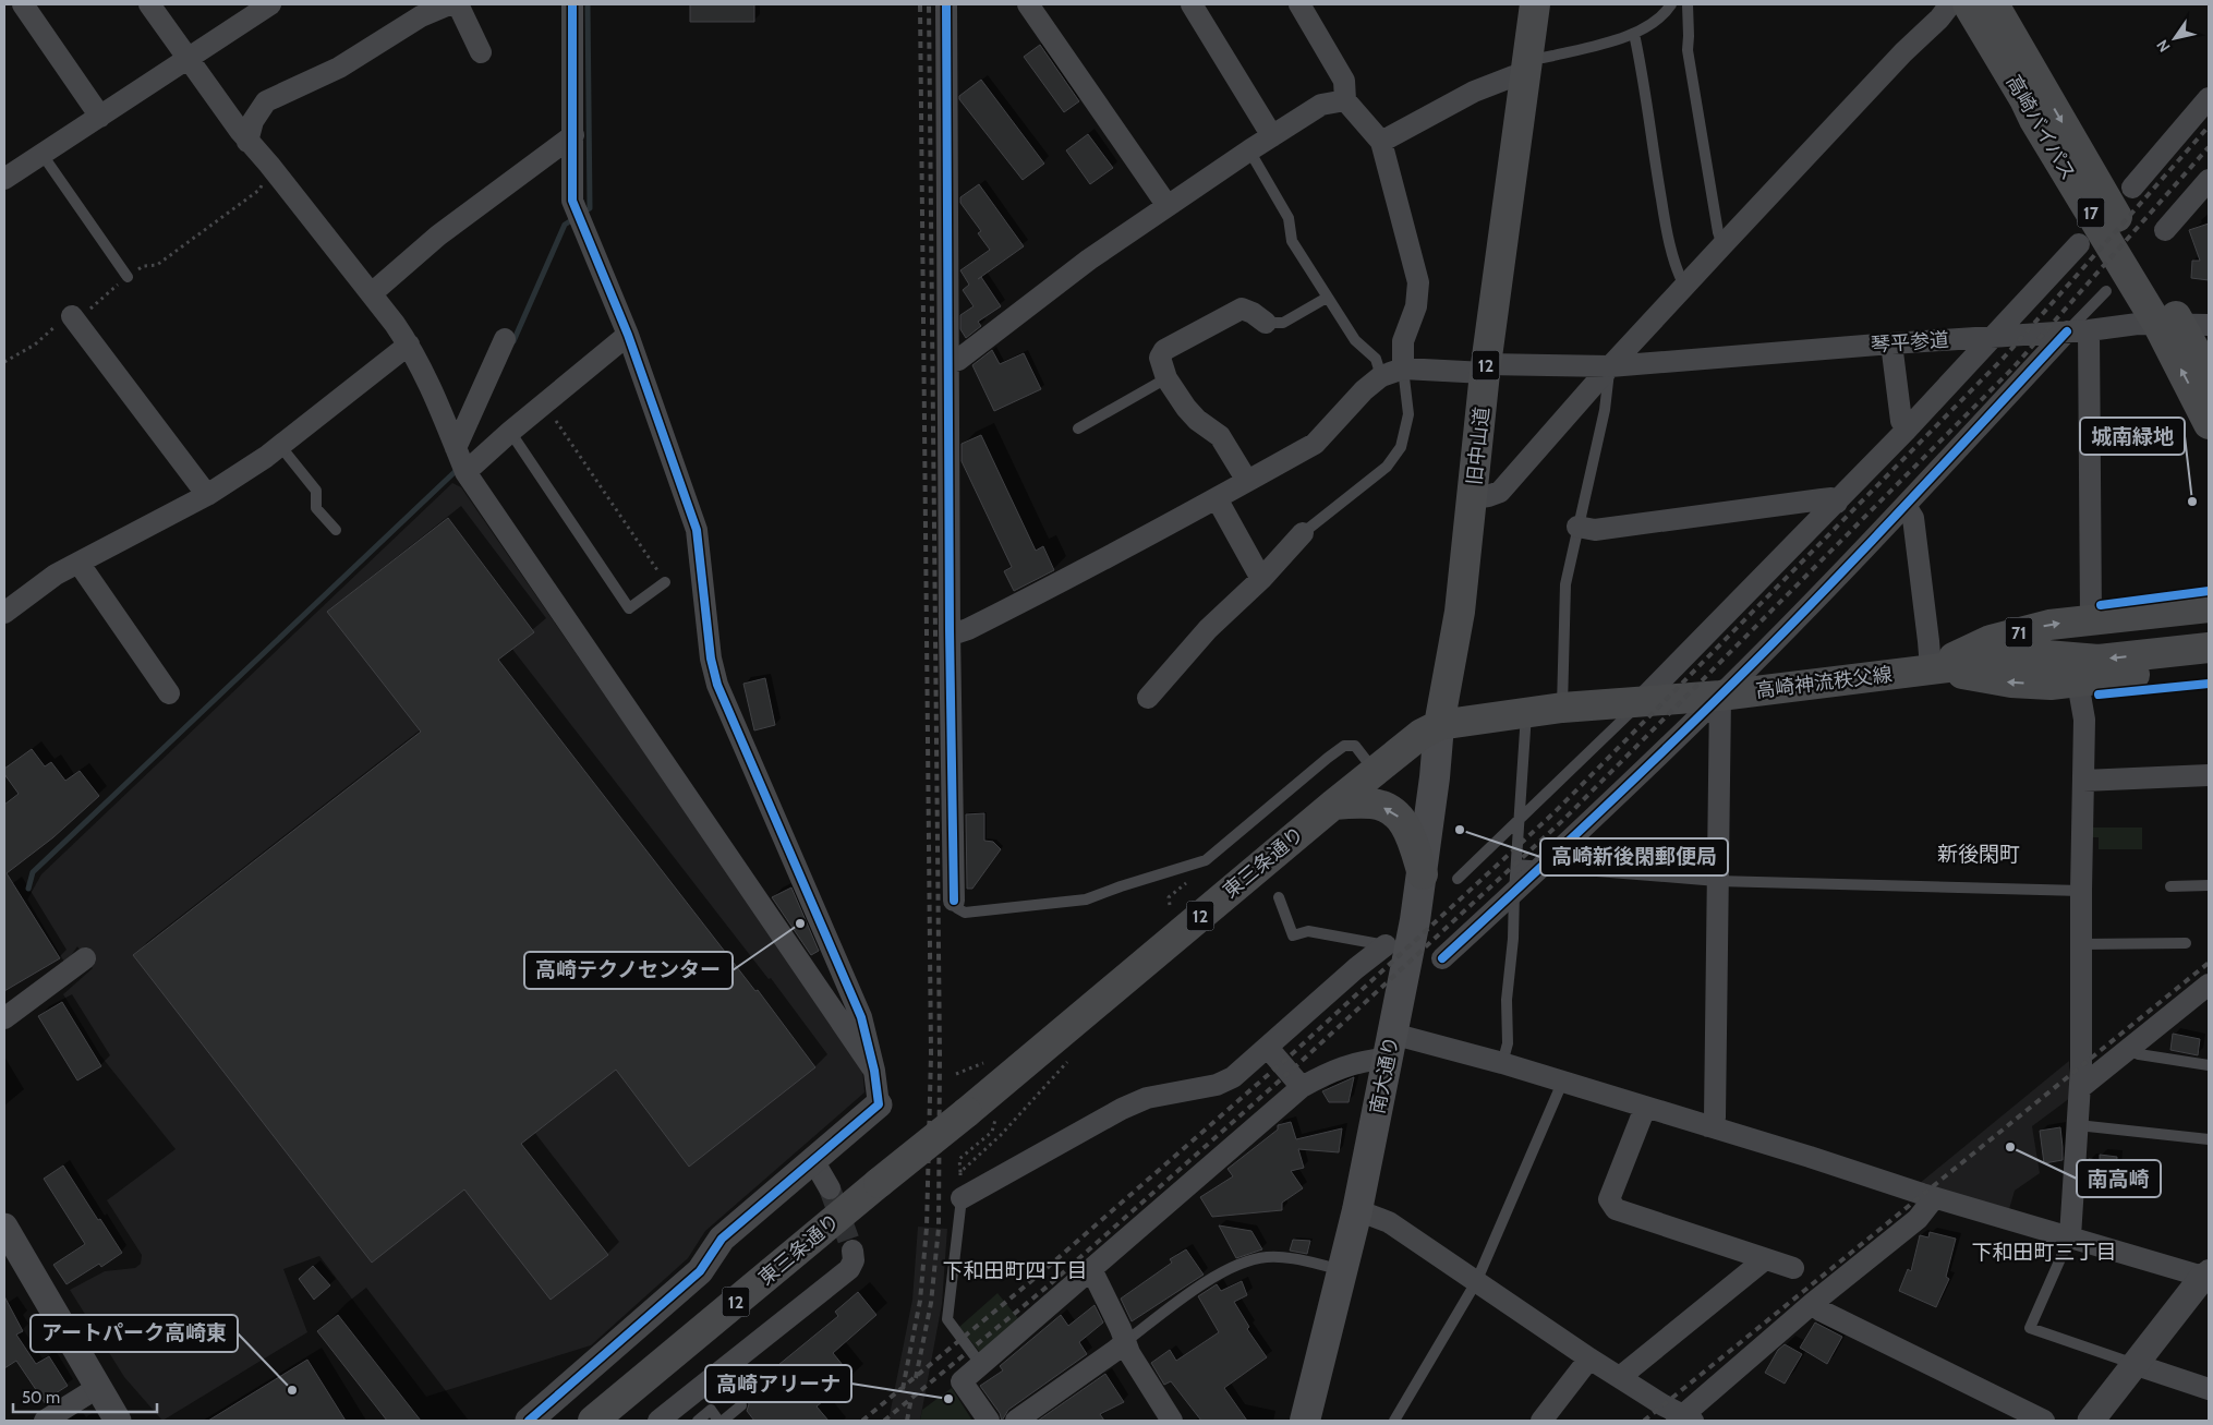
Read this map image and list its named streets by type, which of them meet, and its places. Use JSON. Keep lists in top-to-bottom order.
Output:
{
  "streets": {
    "main road": [
      "高崎バイパス",
      "17",
      "12",
      "旧中山道",
      "71",
      "高崎神流秩父線",
      "東三条通り",
      "南大通り"
    ],
    "street": ["琴平参道"]
  },
  "crossings": [
    ["高崎バイパス", "琴平参道"],
    ["琴平参道", "旧中山道"],
    ["旧中山道", "高崎神流秩父線"],
    ["旧中山道", "東三条通り"],
    ["旧中山道", "南大通り"],
    ["71", "高崎神流秩父線"],
    ["高崎神流秩父線", "東三条通り"],
    ["高崎神流秩父線", "南大通り"],
    ["東三条通り", "南大通り"]
  ],
  "districts": ["新後閑町", "下和田町三丁目", "下和田町四丁目"],
  "places": [
    "城南緑地",
    "高崎新後閑郵便局",
    "高崎テクノセンター",
    "南高崎",
    "アートパーク高崎東",
    "高崎アリーナ"
  ],
  "scale_bar": "50 m",
  "north": "bottom left"
}
